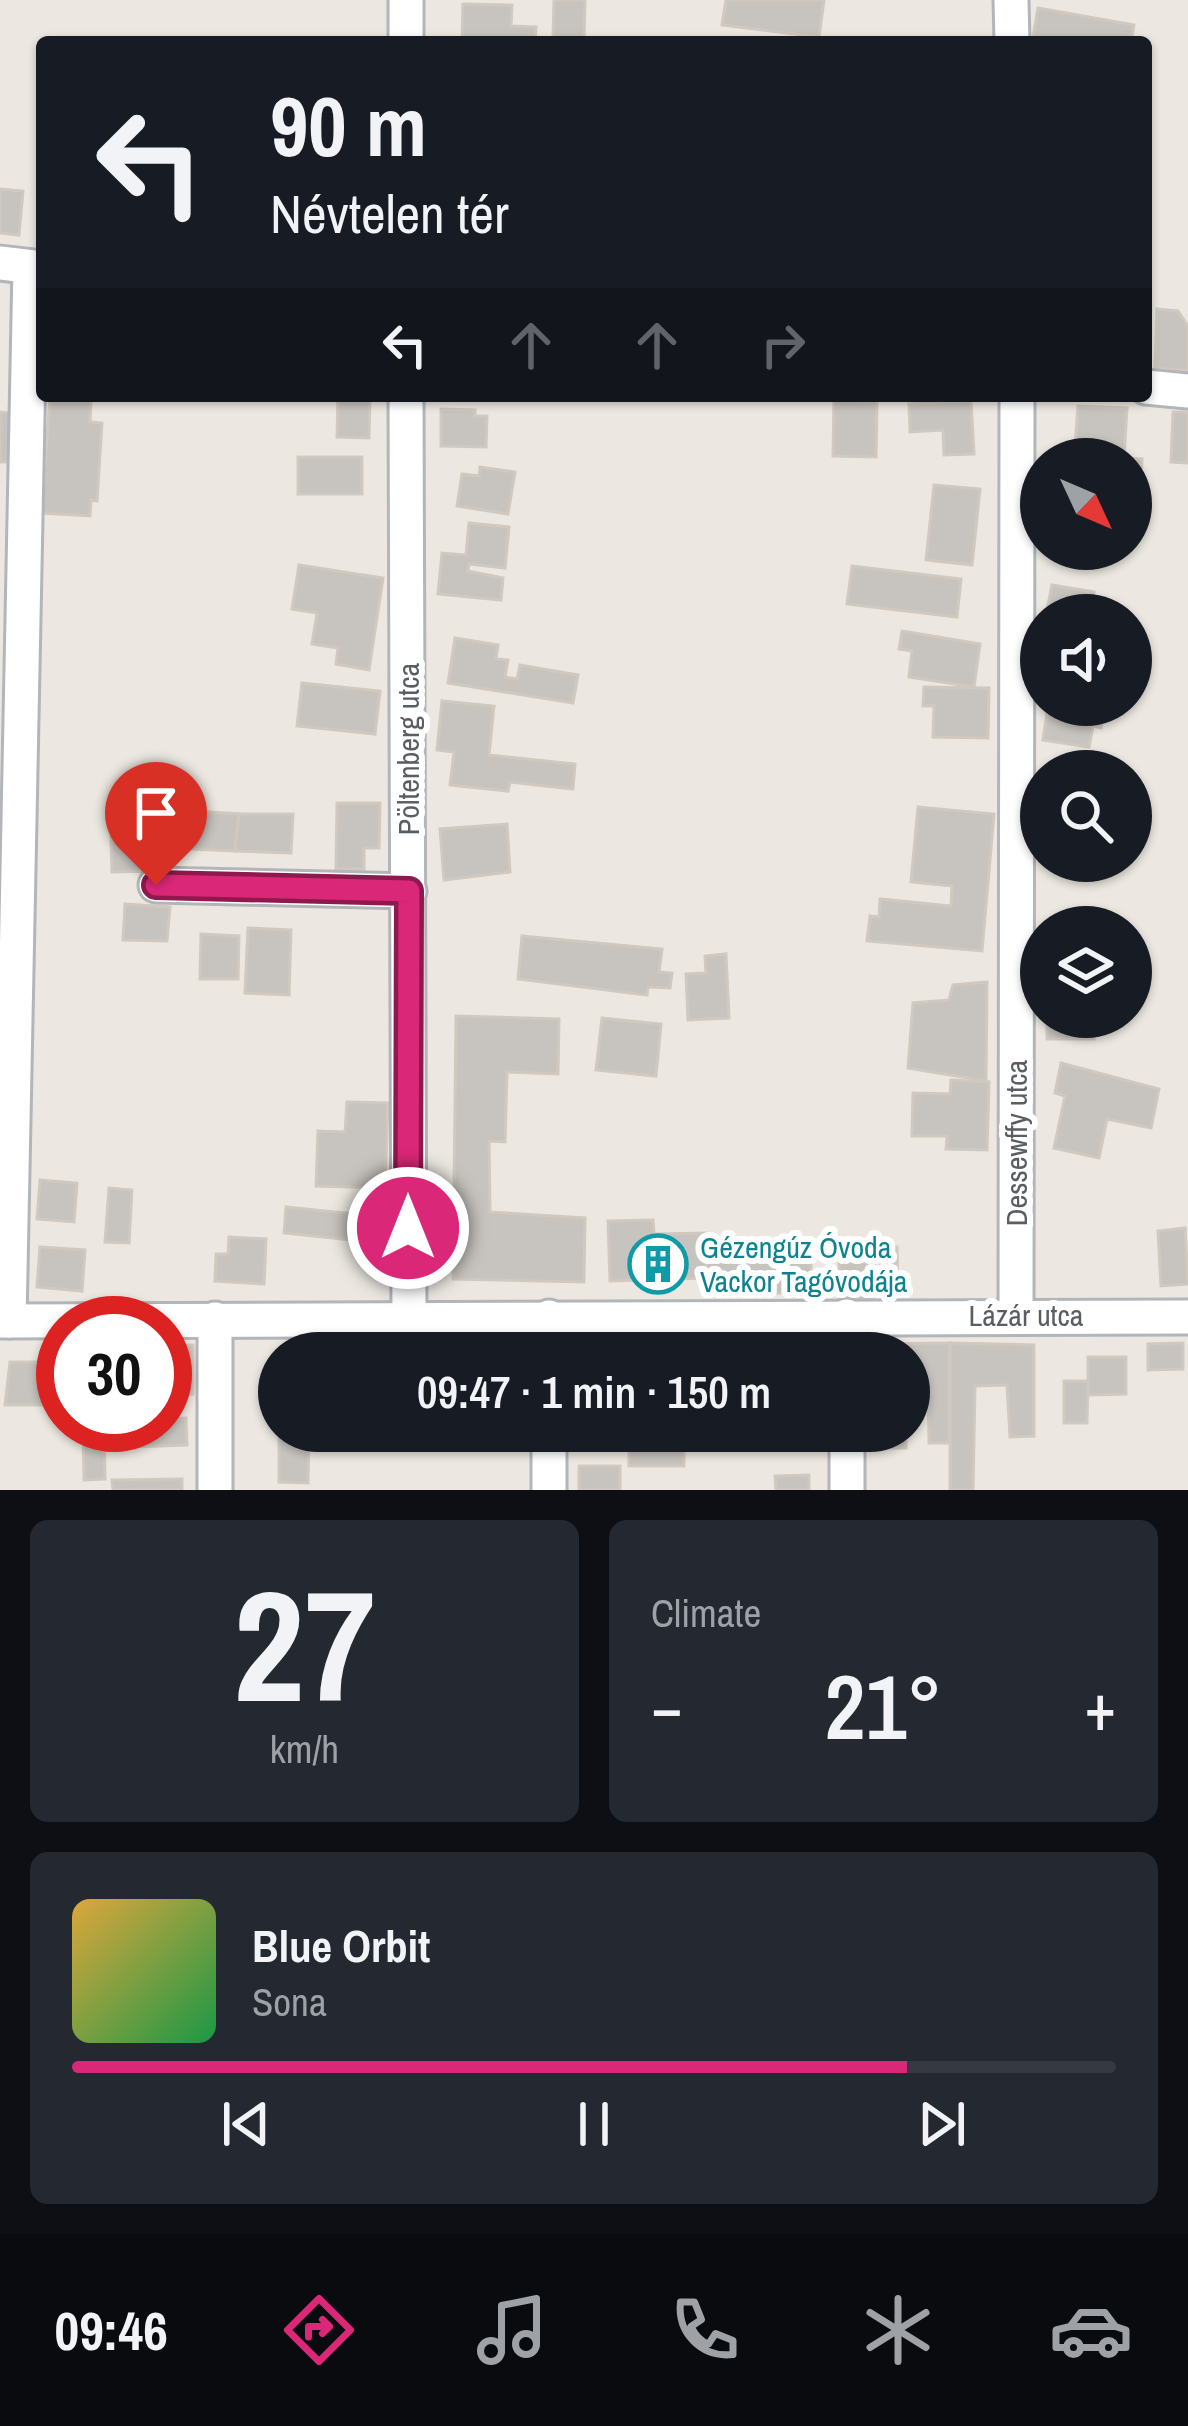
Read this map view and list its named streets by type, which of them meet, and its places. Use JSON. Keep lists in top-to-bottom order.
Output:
{
  "streets": {
    "street": ["Pöltenberg utca", "Dessewffy utca", "Lázár utca"]
  },
  "crossings": [
    ["Pöltenberg utca", "Lázár utca"],
    ["Dessewffy utca", "Lázár utca"]
  ],
  "places": {
    "building": ["Gézengúz Óvoda Vackor Tagóvodája"]
  },
  "north": "bottom right",
  "page": {
    "turn": ["90 m", "Névtelen tér"],
    "limit": "30",
    "trip": "09:47 · 1 min · 150 m",
    "tile": [
      ["27", "km/h"],
      "Climate"
    ],
    "heat": ["−", "21°", "+"],
    "song": ["Blue Orbit", "Sona"],
    "tabs": "09:46"
  }
}
